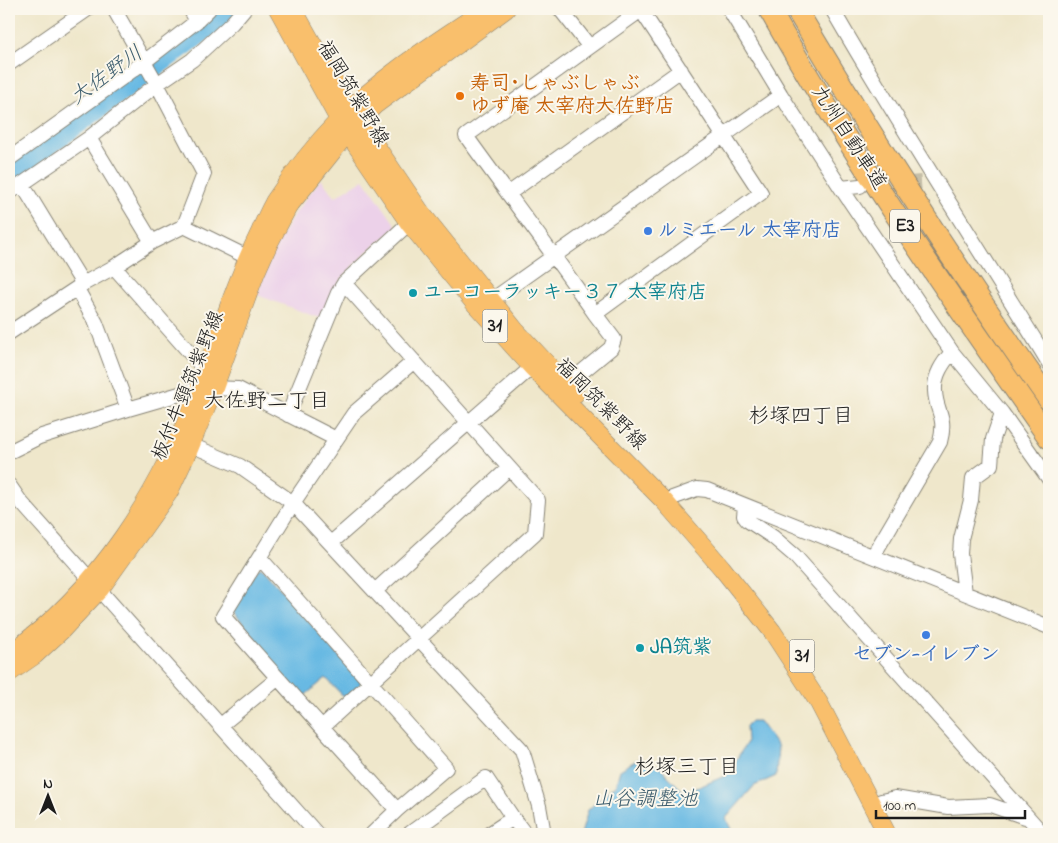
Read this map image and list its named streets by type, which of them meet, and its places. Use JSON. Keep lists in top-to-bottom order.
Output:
{
  "streets": {
    "highway": ["九州自動車道", "E3"],
    "main road": ["福岡筑紫野線", "31", "板付牛頸筑紫野線"]
  },
  "crossings": [
    ["福岡筑紫野線", "板付牛頸筑紫野線"]
  ],
  "districts": ["大佐野二丁目", "杉塚四丁目", "杉塚三丁目"],
  "water": ["大佐野川", "山谷調整池"],
  "places": [
    "寿司･しゃぶしゃぶ ゆず庵 太宰府大佐野店",
    "ルミエール 太宰府店",
    "ユーコーラッキー３７ 太宰府店",
    "セブン-イレブン",
    "JA筑紫"
  ],
  "scale_bar": "100 m",
  "north": "top"
}
